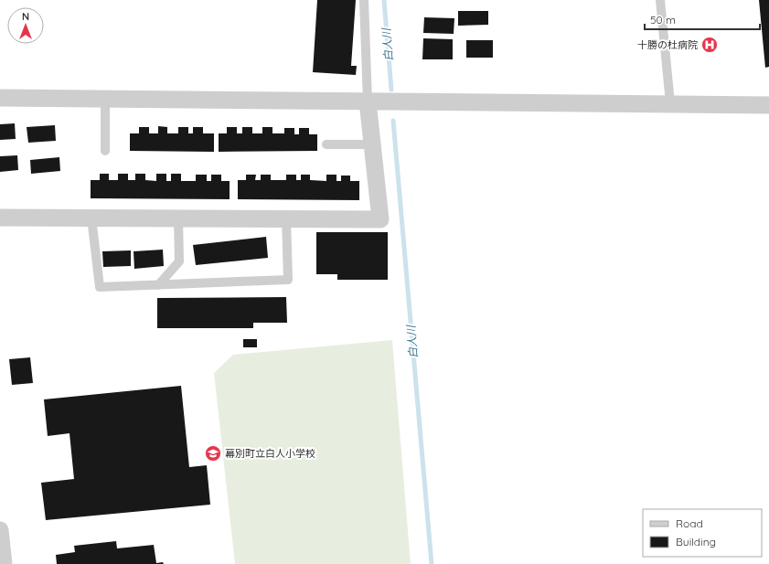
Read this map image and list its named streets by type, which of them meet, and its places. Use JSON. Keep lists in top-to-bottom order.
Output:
{
  "water": ["白人川"],
  "places": {
    "hospital": ["十勝の杜病院"],
    "school or university": ["幕別町立白人小学校"]
  },
  "legend": ["Road", "Building"],
  "scale_bar": "50 m",
  "north": "top"
}
